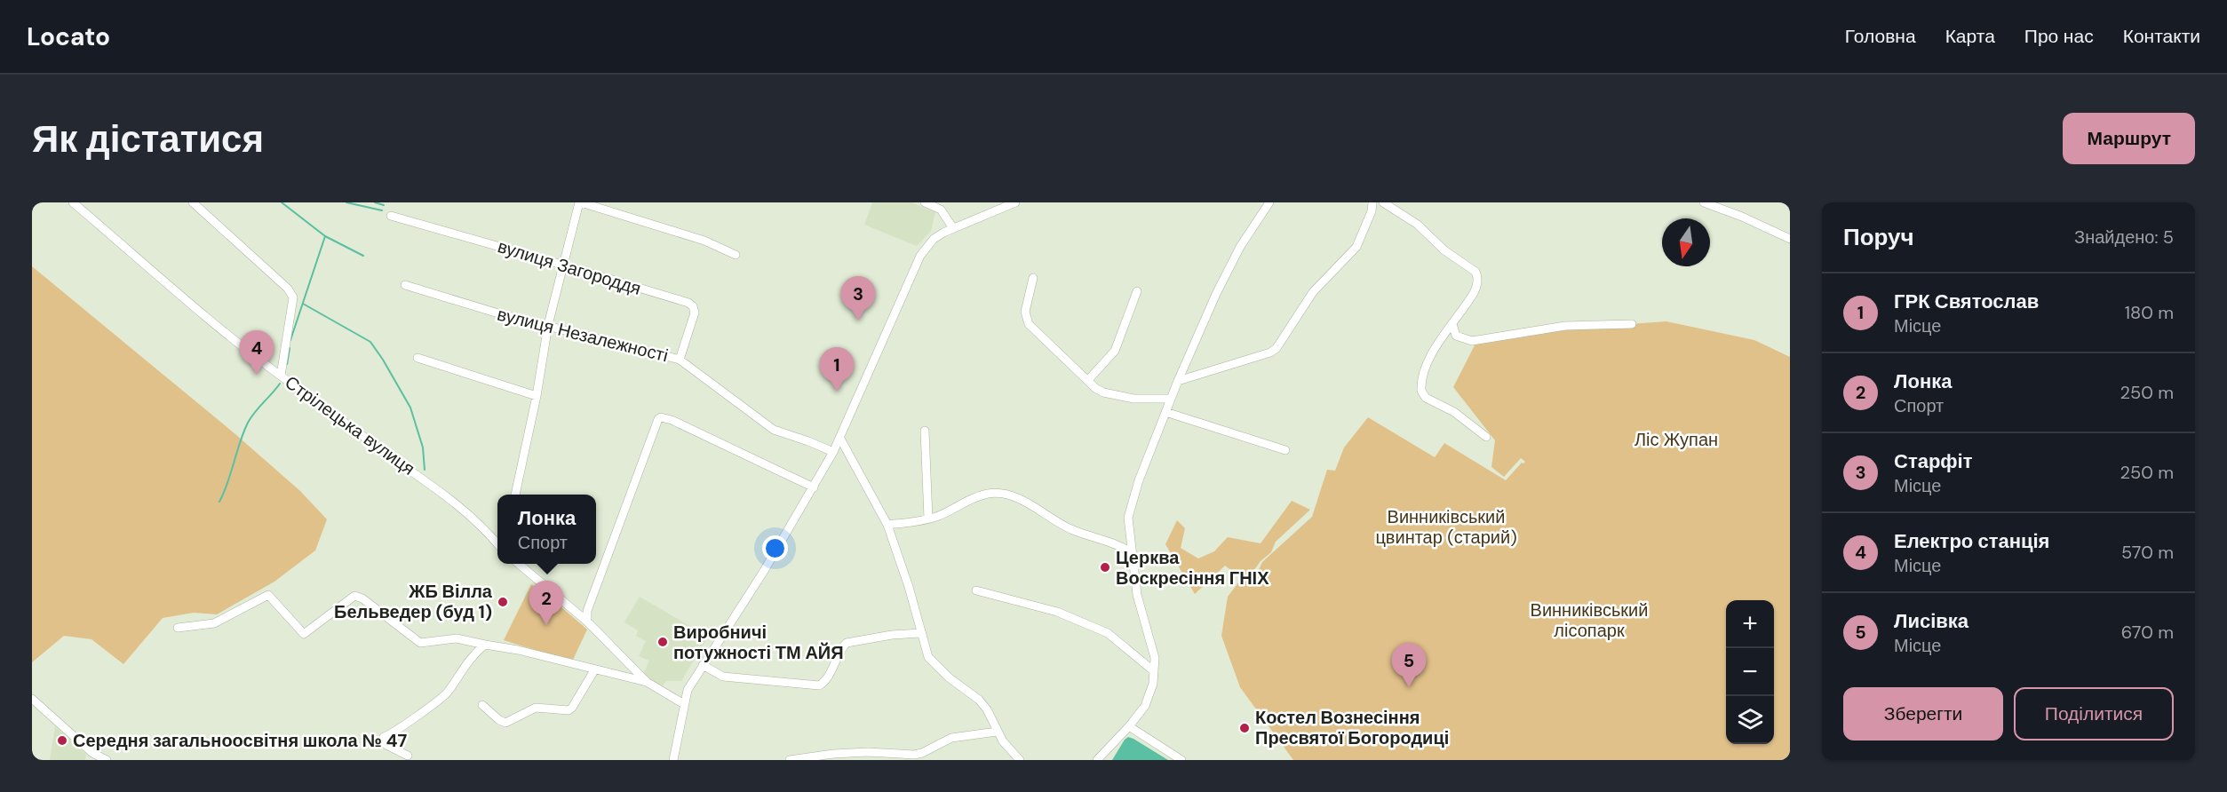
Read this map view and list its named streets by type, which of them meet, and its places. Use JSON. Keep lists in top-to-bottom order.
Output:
{
  "streets": {
    "street": ["вулиця Загороддя", "вулиця Незалежності", "Стрілецька вулиця"]
  },
  "crossings": [
    ["вулиця Загороддя", "вулиця Незалежності"]
  ],
  "parks": ["Ліс Жупан", "Винниківський цвинтар (старий)", "Винниківський лісопарк"],
  "places": [
    "Церква Воскресіння ГНІХ",
    "ЖБ Вілла Бельведер (буд 1)",
    "Виробничі потужності ТМ АЙЯ",
    "Костел Вознесіння Пресвятої Богородиці",
    "Середня загальноосвітня школа № 47"
  ],
  "north": "bottom",
  "page": {
    "header": "Locato",
    "nav": [
      "Головна",
      "Карта",
      "Про нас",
      "Контакти"
    ],
    "buttons": [
      "Маршрут",
      ["Зберегти", "Поділитися"]
    ],
    "title": "Як дістатися",
    "heading": ["Поруч", "Знайдено: 5"],
    "list": [
      {
        "mark": "1",
        "name": "ГРК Святослав",
        "note": "Місце",
        "value": "180 m"
      },
      {
        "mark": "2",
        "name": "Лонка",
        "note": "Спорт",
        "value": "250 m"
      },
      {
        "mark": "3",
        "name": "Старфіт",
        "note": "Місце",
        "value": "250 m"
      },
      {
        "mark": "4",
        "name": "Електро станція",
        "note": "Місце",
        "value": "570 m"
      },
      {
        "mark": "5",
        "name": "Лисівка",
        "note": "Місце",
        "value": "670 m"
      }
    ],
    "pins": [
      "3",
      "4",
      "1",
      "2",
      "5"
    ],
    "popup": ["Лонка", "Спорт"],
    "map_buttons": ["+", "−"]
  }
}
